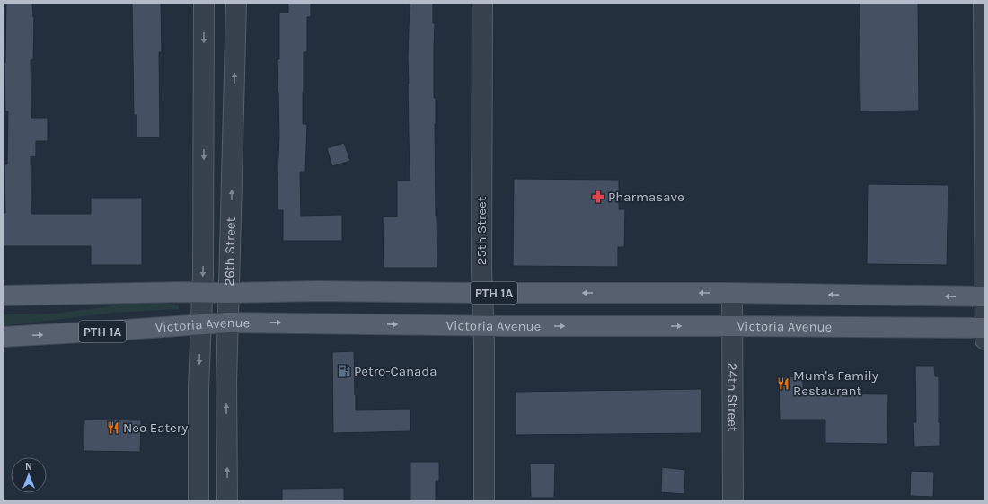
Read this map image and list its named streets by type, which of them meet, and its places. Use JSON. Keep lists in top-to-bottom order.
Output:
{
  "streets": {
    "main road": ["PTH 1A", "Victoria Avenue"],
    "street": ["25th Street", "26th Street", "24th Street"]
  },
  "crossings": [
    ["25th Street", "PTH 1A"],
    ["25th Street", "Victoria Avenue"],
    ["26th Street", "PTH 1A"],
    ["26th Street", "Victoria Avenue"],
    ["PTH 1A", "24th Street"],
    ["Victoria Avenue", "24th Street"]
  ],
  "places": {
    "pharmacy": ["Pharmasave"],
    "fuel station": ["Petro-Canada"],
    "restaurant": ["Mum's Family Restaurant", "Neo Eatery"]
  },
  "north": "top"
}
